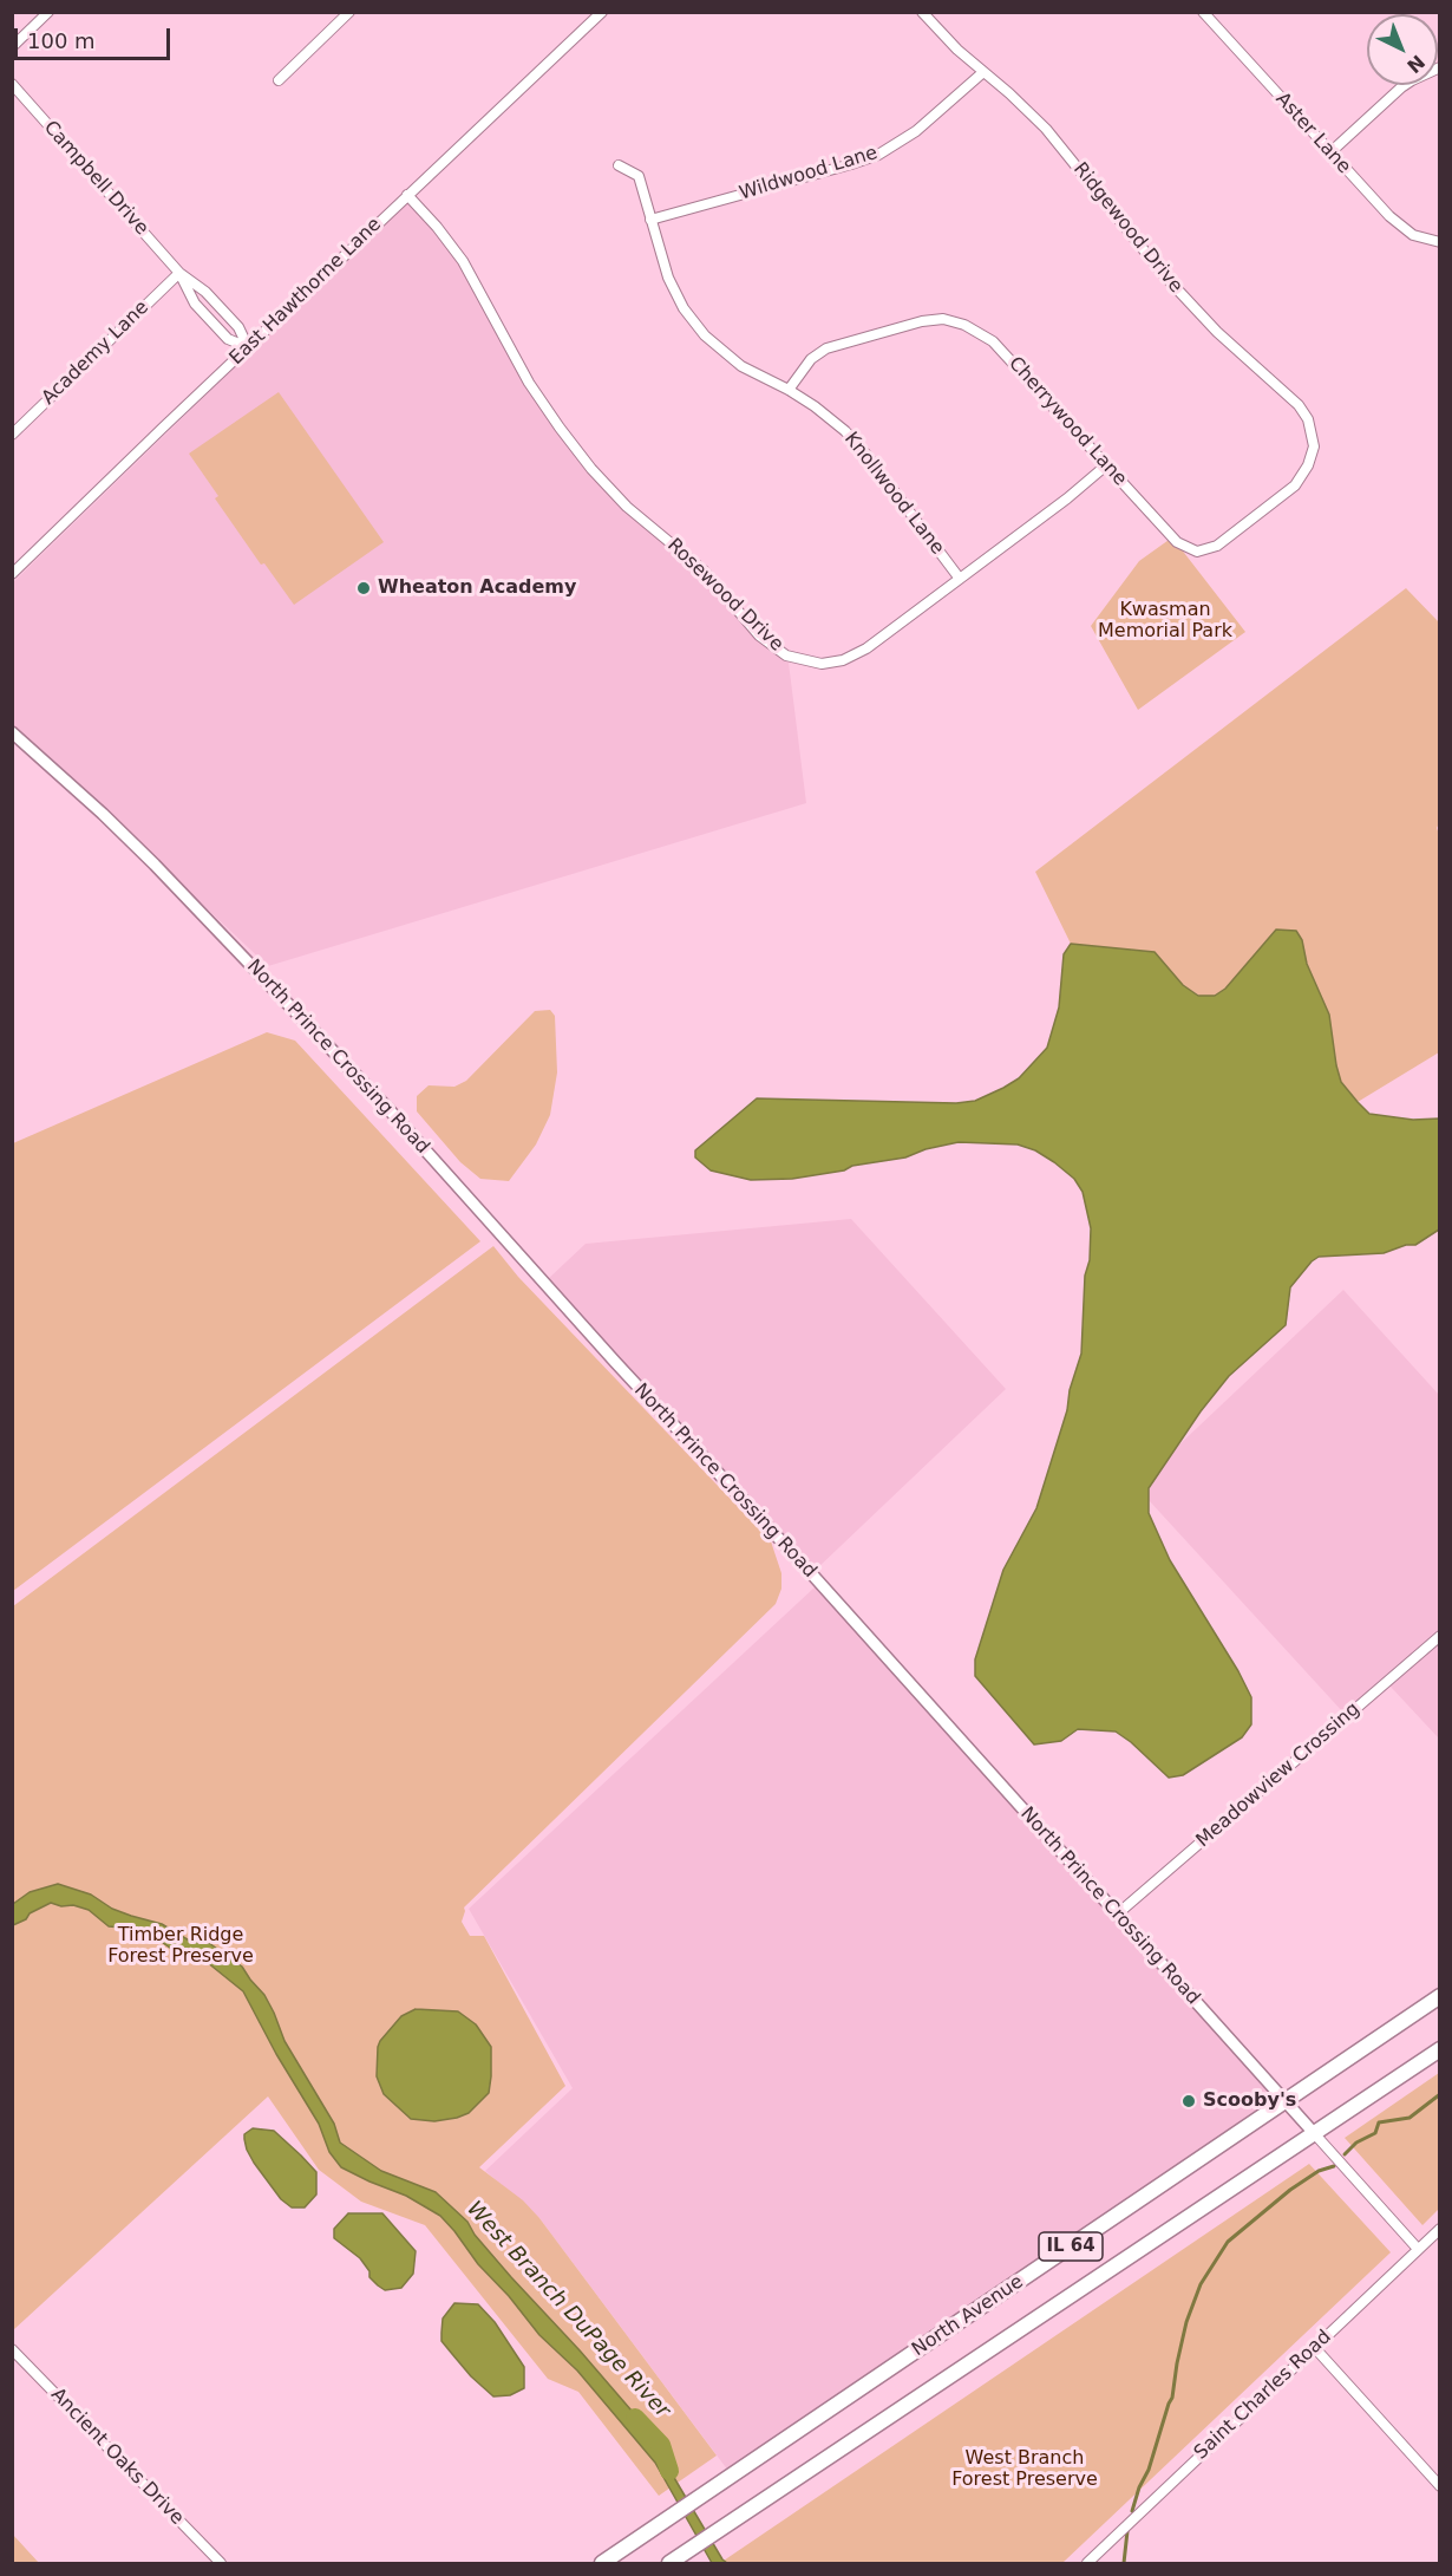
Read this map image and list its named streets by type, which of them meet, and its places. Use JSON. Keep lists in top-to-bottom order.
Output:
{
  "streets": {
    "main road": ["IL 64", "North Avenue"],
    "street": [
      "Aster Lane",
      "Wildwood Lane",
      "Campbell Drive",
      "Ridgewood Drive",
      "East Hawthorne Lane",
      "Academy Lane",
      "Cherrywood Lane",
      "Knollwood Lane",
      "Rosewood Drive",
      "North Prince Crossing Road",
      "Meadowview Crossing",
      "Saint Charles Road",
      "Ancient Oaks Drive"
    ]
  },
  "crossings": [
    ["Wildwood Lane", "Ridgewood Drive"],
    ["Wildwood Lane", "Knollwood Lane"],
    ["Campbell Drive", "East Hawthorne Lane"],
    ["Campbell Drive", "Academy Lane"],
    ["Ridgewood Drive", "Cherrywood Lane"],
    ["East Hawthorne Lane", "Rosewood Drive"],
    ["Cherrywood Lane", "Knollwood Lane"],
    ["Cherrywood Lane", "Rosewood Drive"],
    ["Knollwood Lane", "Rosewood Drive"],
    ["North Prince Crossing Road", "Meadowview Crossing"],
    ["North Prince Crossing Road", "North Avenue"],
    ["North Prince Crossing Road", "Saint Charles Road"]
  ],
  "water": ["West Branch DuPage River"],
  "parks": ["Kwasman Memorial Park", "Timber Ridge Forest Preserve", "West Branch Forest Preserve"],
  "places": ["Wheaton Academy", "Scooby's"],
  "scale_bar": "100 m",
  "north": "bottom right"
}
